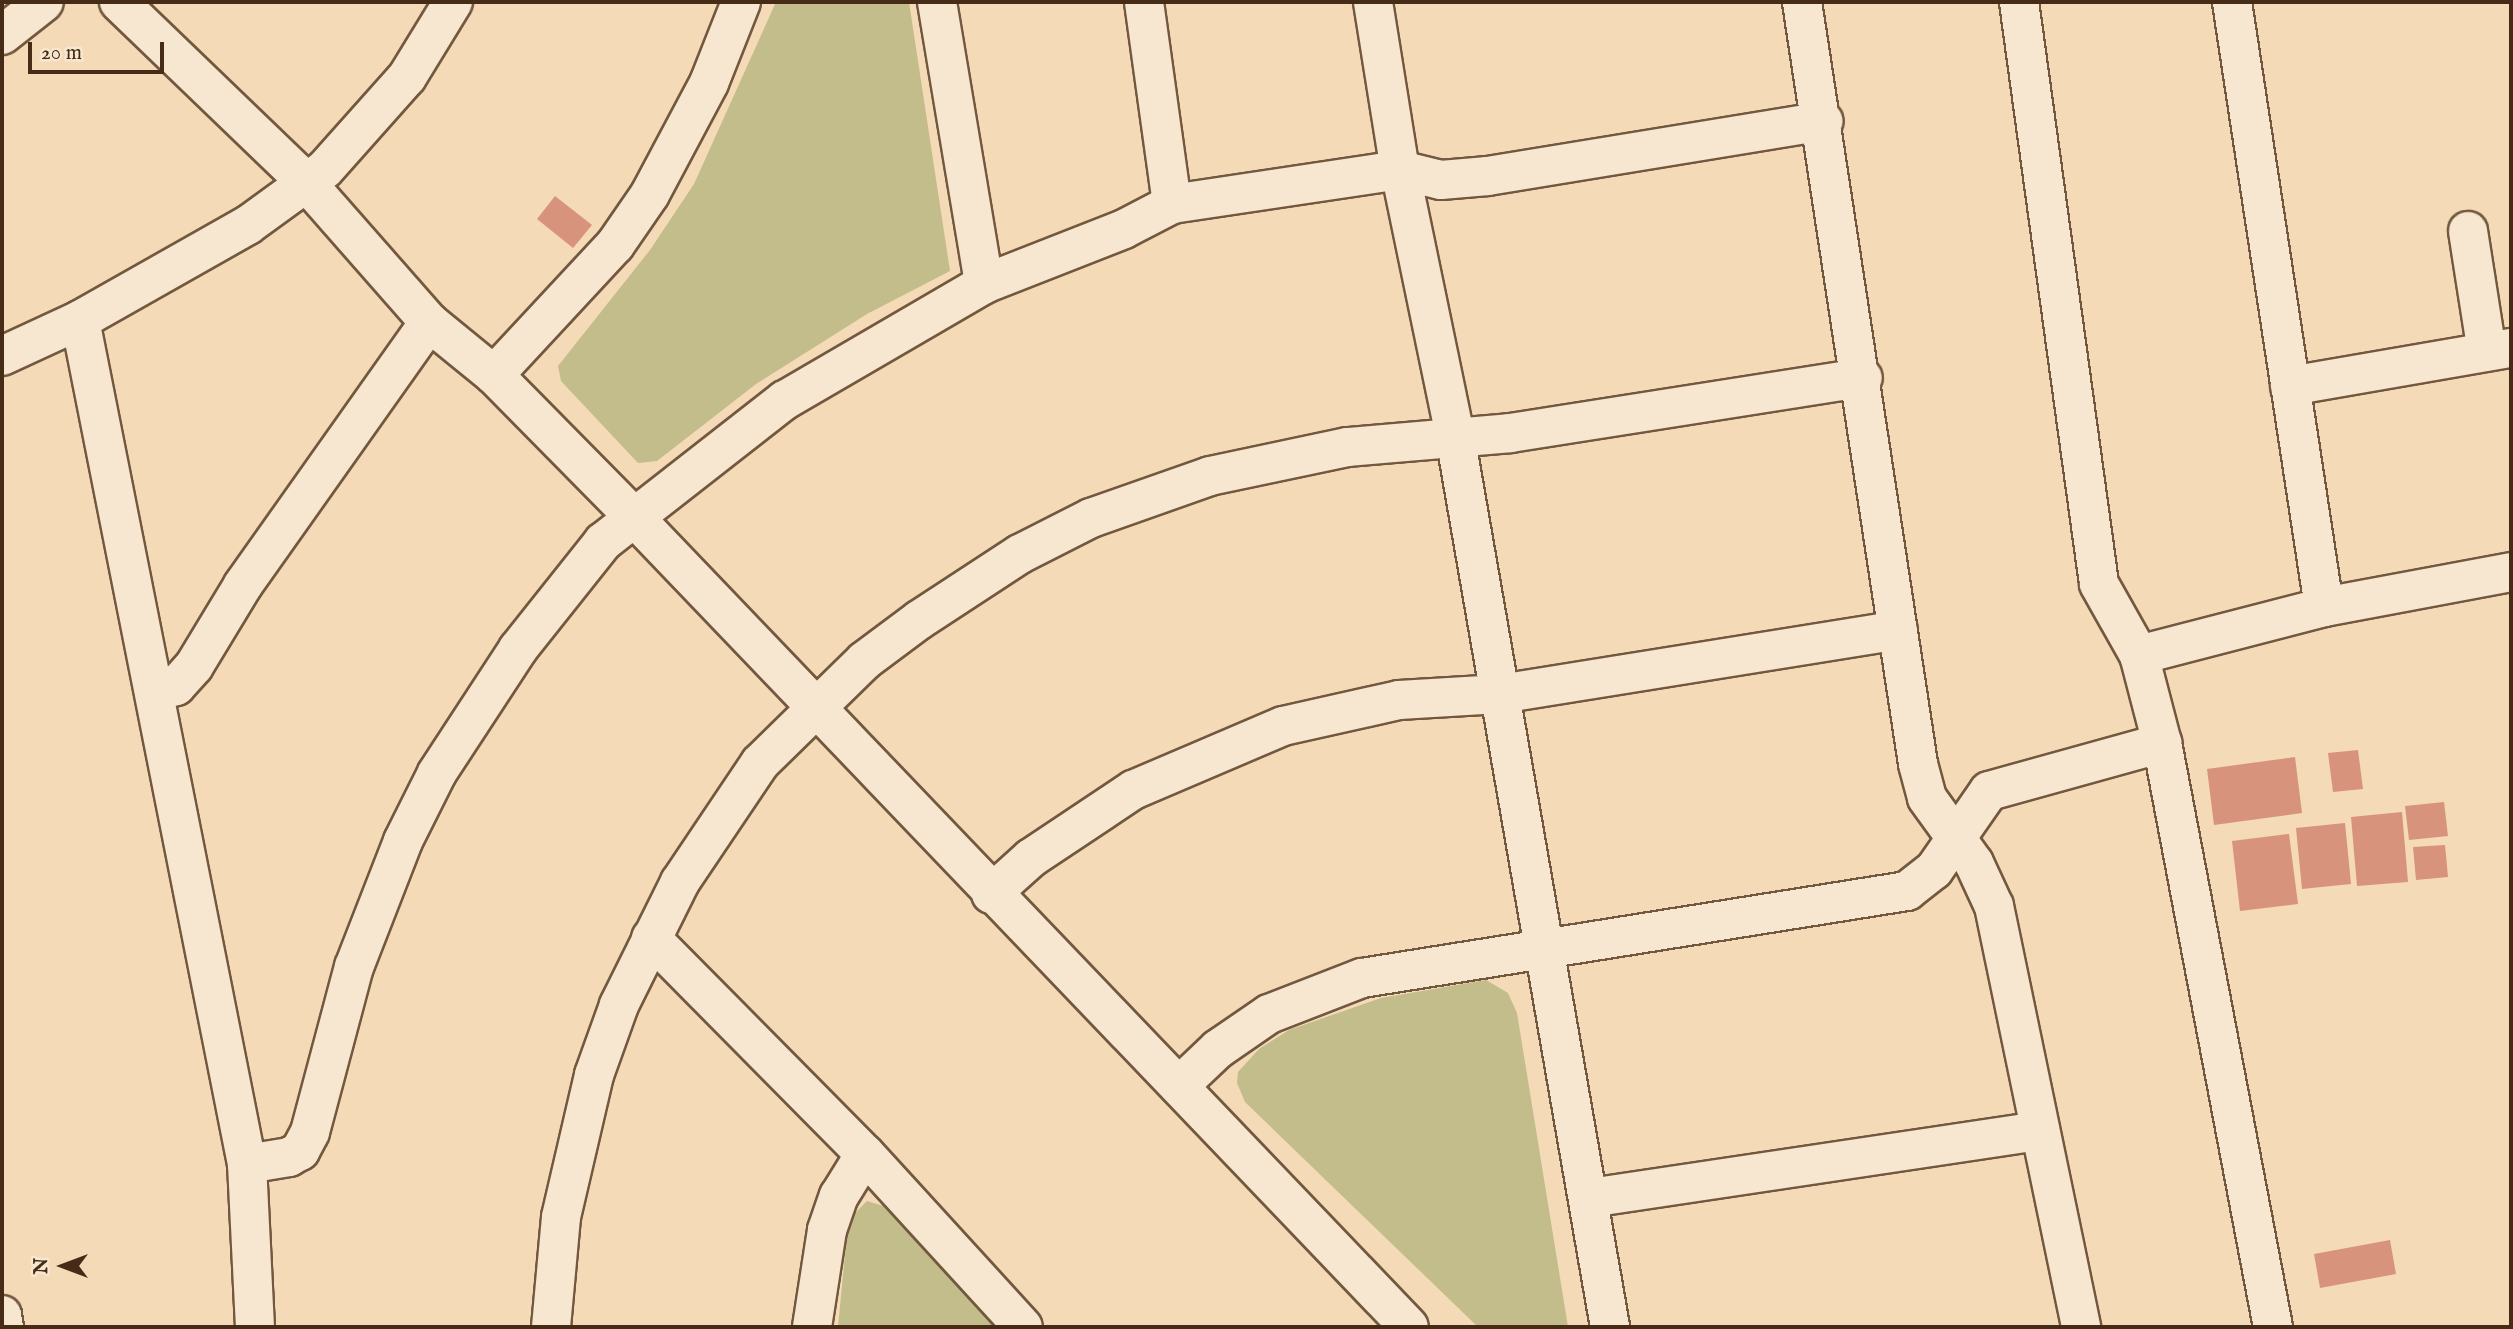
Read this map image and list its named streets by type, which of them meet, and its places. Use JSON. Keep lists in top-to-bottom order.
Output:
{
  "scale_bar": "20 m",
  "north": "left"
}
